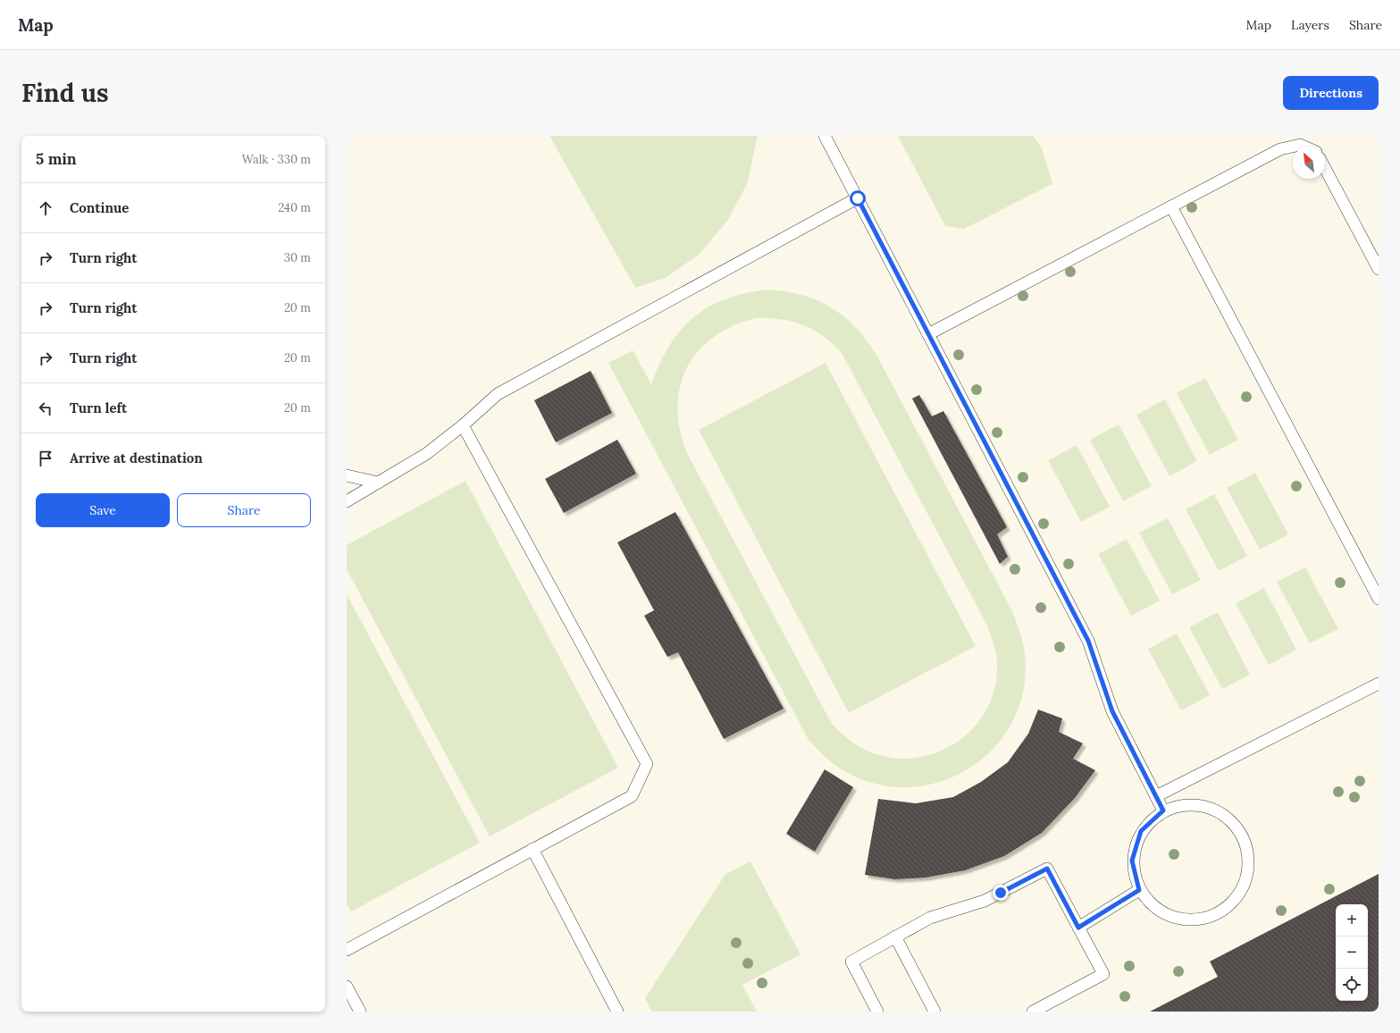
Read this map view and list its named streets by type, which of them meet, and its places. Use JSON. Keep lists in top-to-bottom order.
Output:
{
  "north": "top left",
  "page": {
    "header": "Map",
    "nav": ["Map", "Layers", "Share"],
    "buttons": [
      "Directions",
      ["Save", "Share"]
    ],
    "title": "Find us",
    "heading": ["5 min", "Walk · 330 m"],
    "list": [
      ["Continue", "240 m"],
      ["Turn right", "30 m"],
      ["Turn right", "20 m"],
      ["Turn right", "20 m"],
      ["Turn left", "20 m"],
      "Arrive at destination"
    ],
    "map_buttons": ["+", "−"]
  }
}
